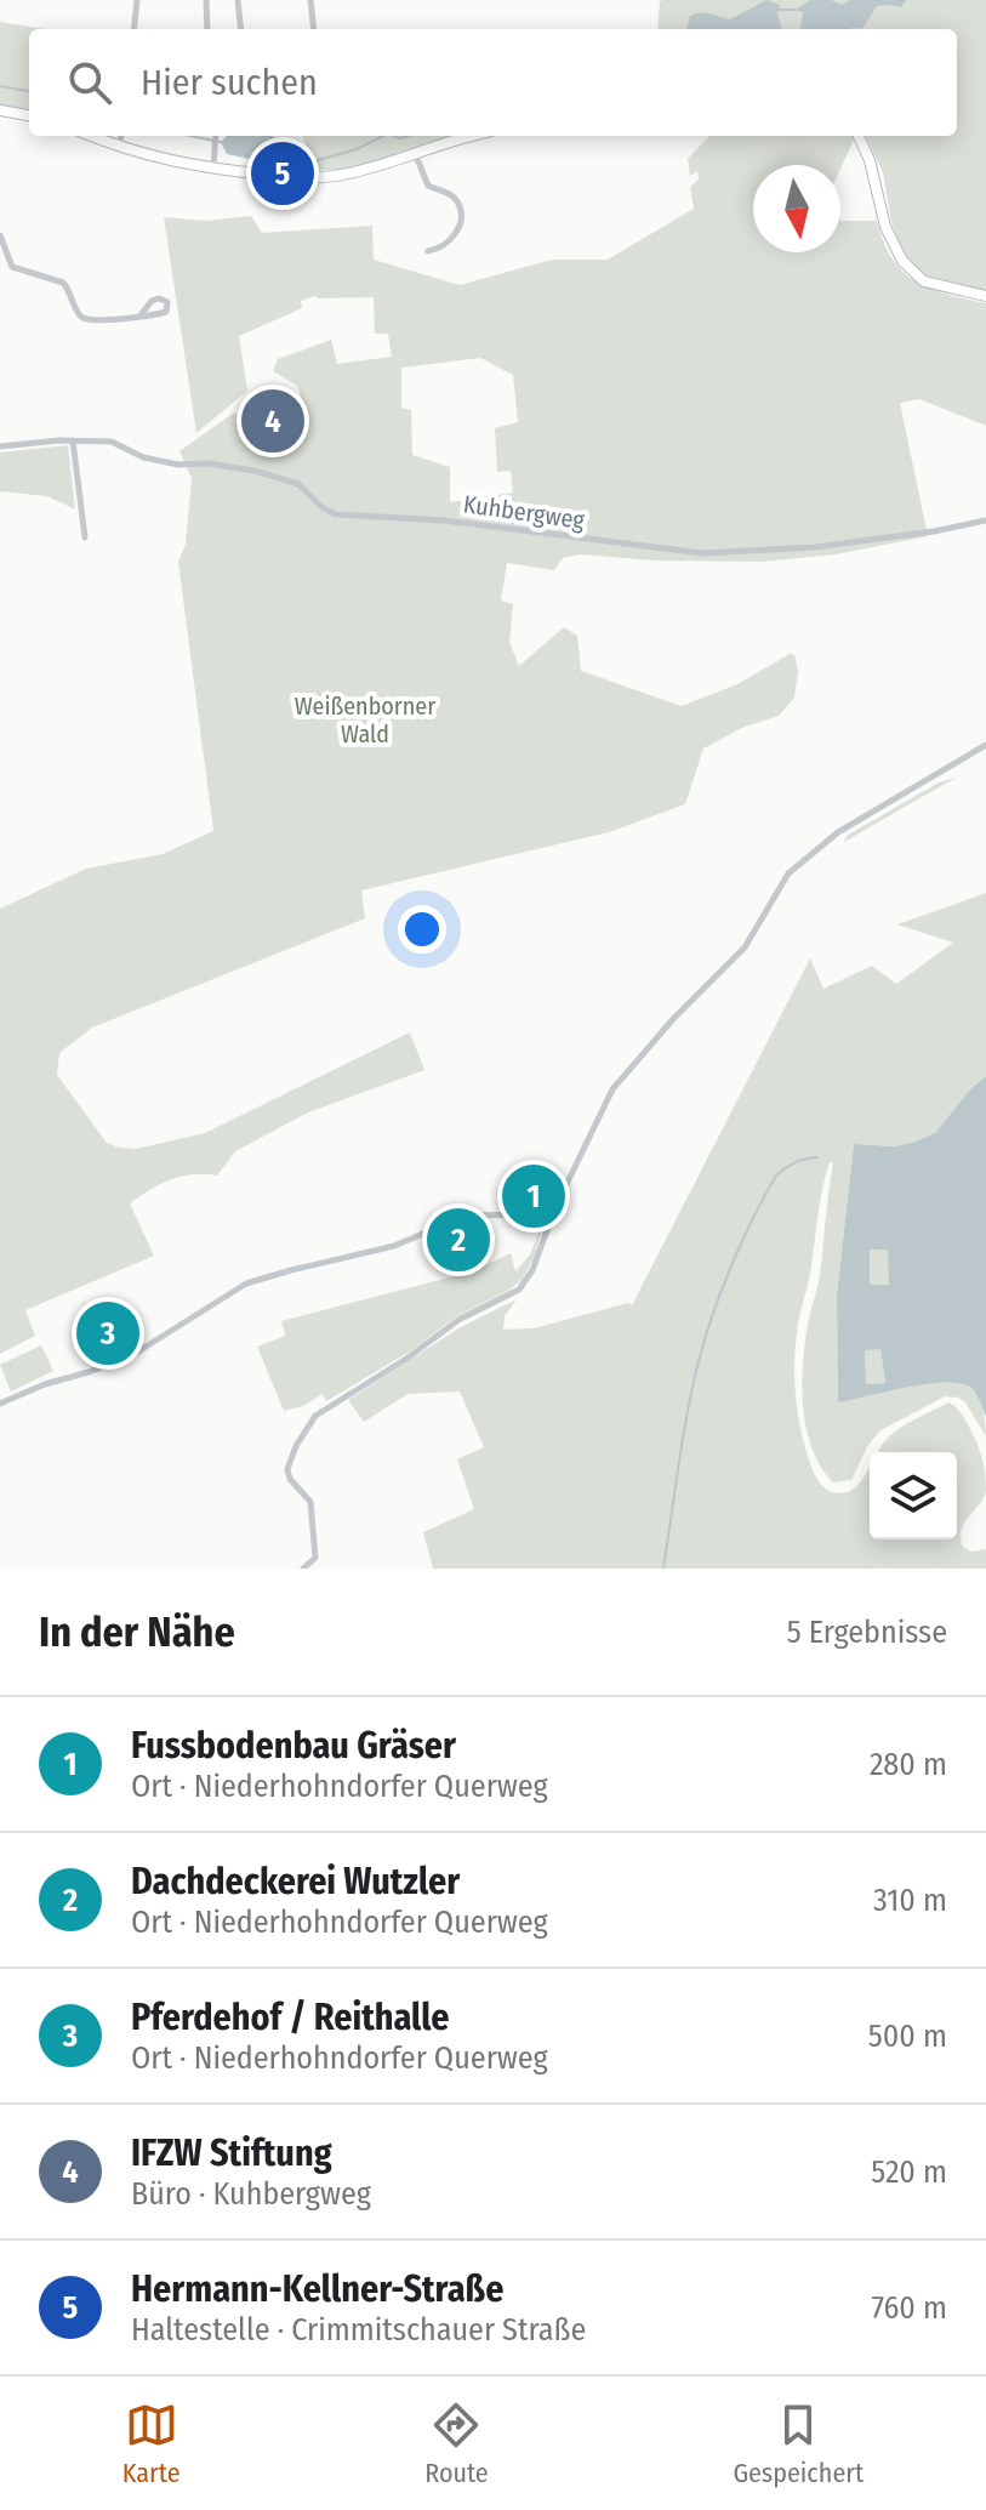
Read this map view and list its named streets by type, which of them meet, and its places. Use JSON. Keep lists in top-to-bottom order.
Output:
{
  "streets": {
    "street": ["Kuhbergweg"]
  },
  "parks": ["Weißenborner Wald"],
  "north": "bottom",
  "page": {
    "search": "Hier suchen",
    "pins": [
      "5",
      "4",
      "1",
      "2",
      "3"
    ],
    "heading": ["In der Nähe", "5 Ergebnisse"],
    "list": [
      {
        "mark": "1",
        "name": "Fussbodenbau Gräser",
        "note": "Ort · Niederhohndorfer Querweg",
        "value": "280 m"
      },
      {
        "mark": "2",
        "name": "Dachdeckerei Wutzler",
        "note": "Ort · Niederhohndorfer Querweg",
        "value": "310 m"
      },
      {
        "mark": "3",
        "name": "Pferdehof / Reithalle",
        "note": "Ort · Niederhohndorfer Querweg",
        "value": "500 m"
      },
      {
        "mark": "4",
        "name": "IFZW Stiftung",
        "note": "Büro · Kuhbergweg",
        "value": "520 m"
      },
      {
        "mark": "5",
        "name": "Hermann-Kellner-Straße",
        "note": "Haltestelle · Crimmitschauer Straße",
        "value": "760 m"
      }
    ],
    "nav": ["Karte", "Route", "Gespeichert"]
  }
}
